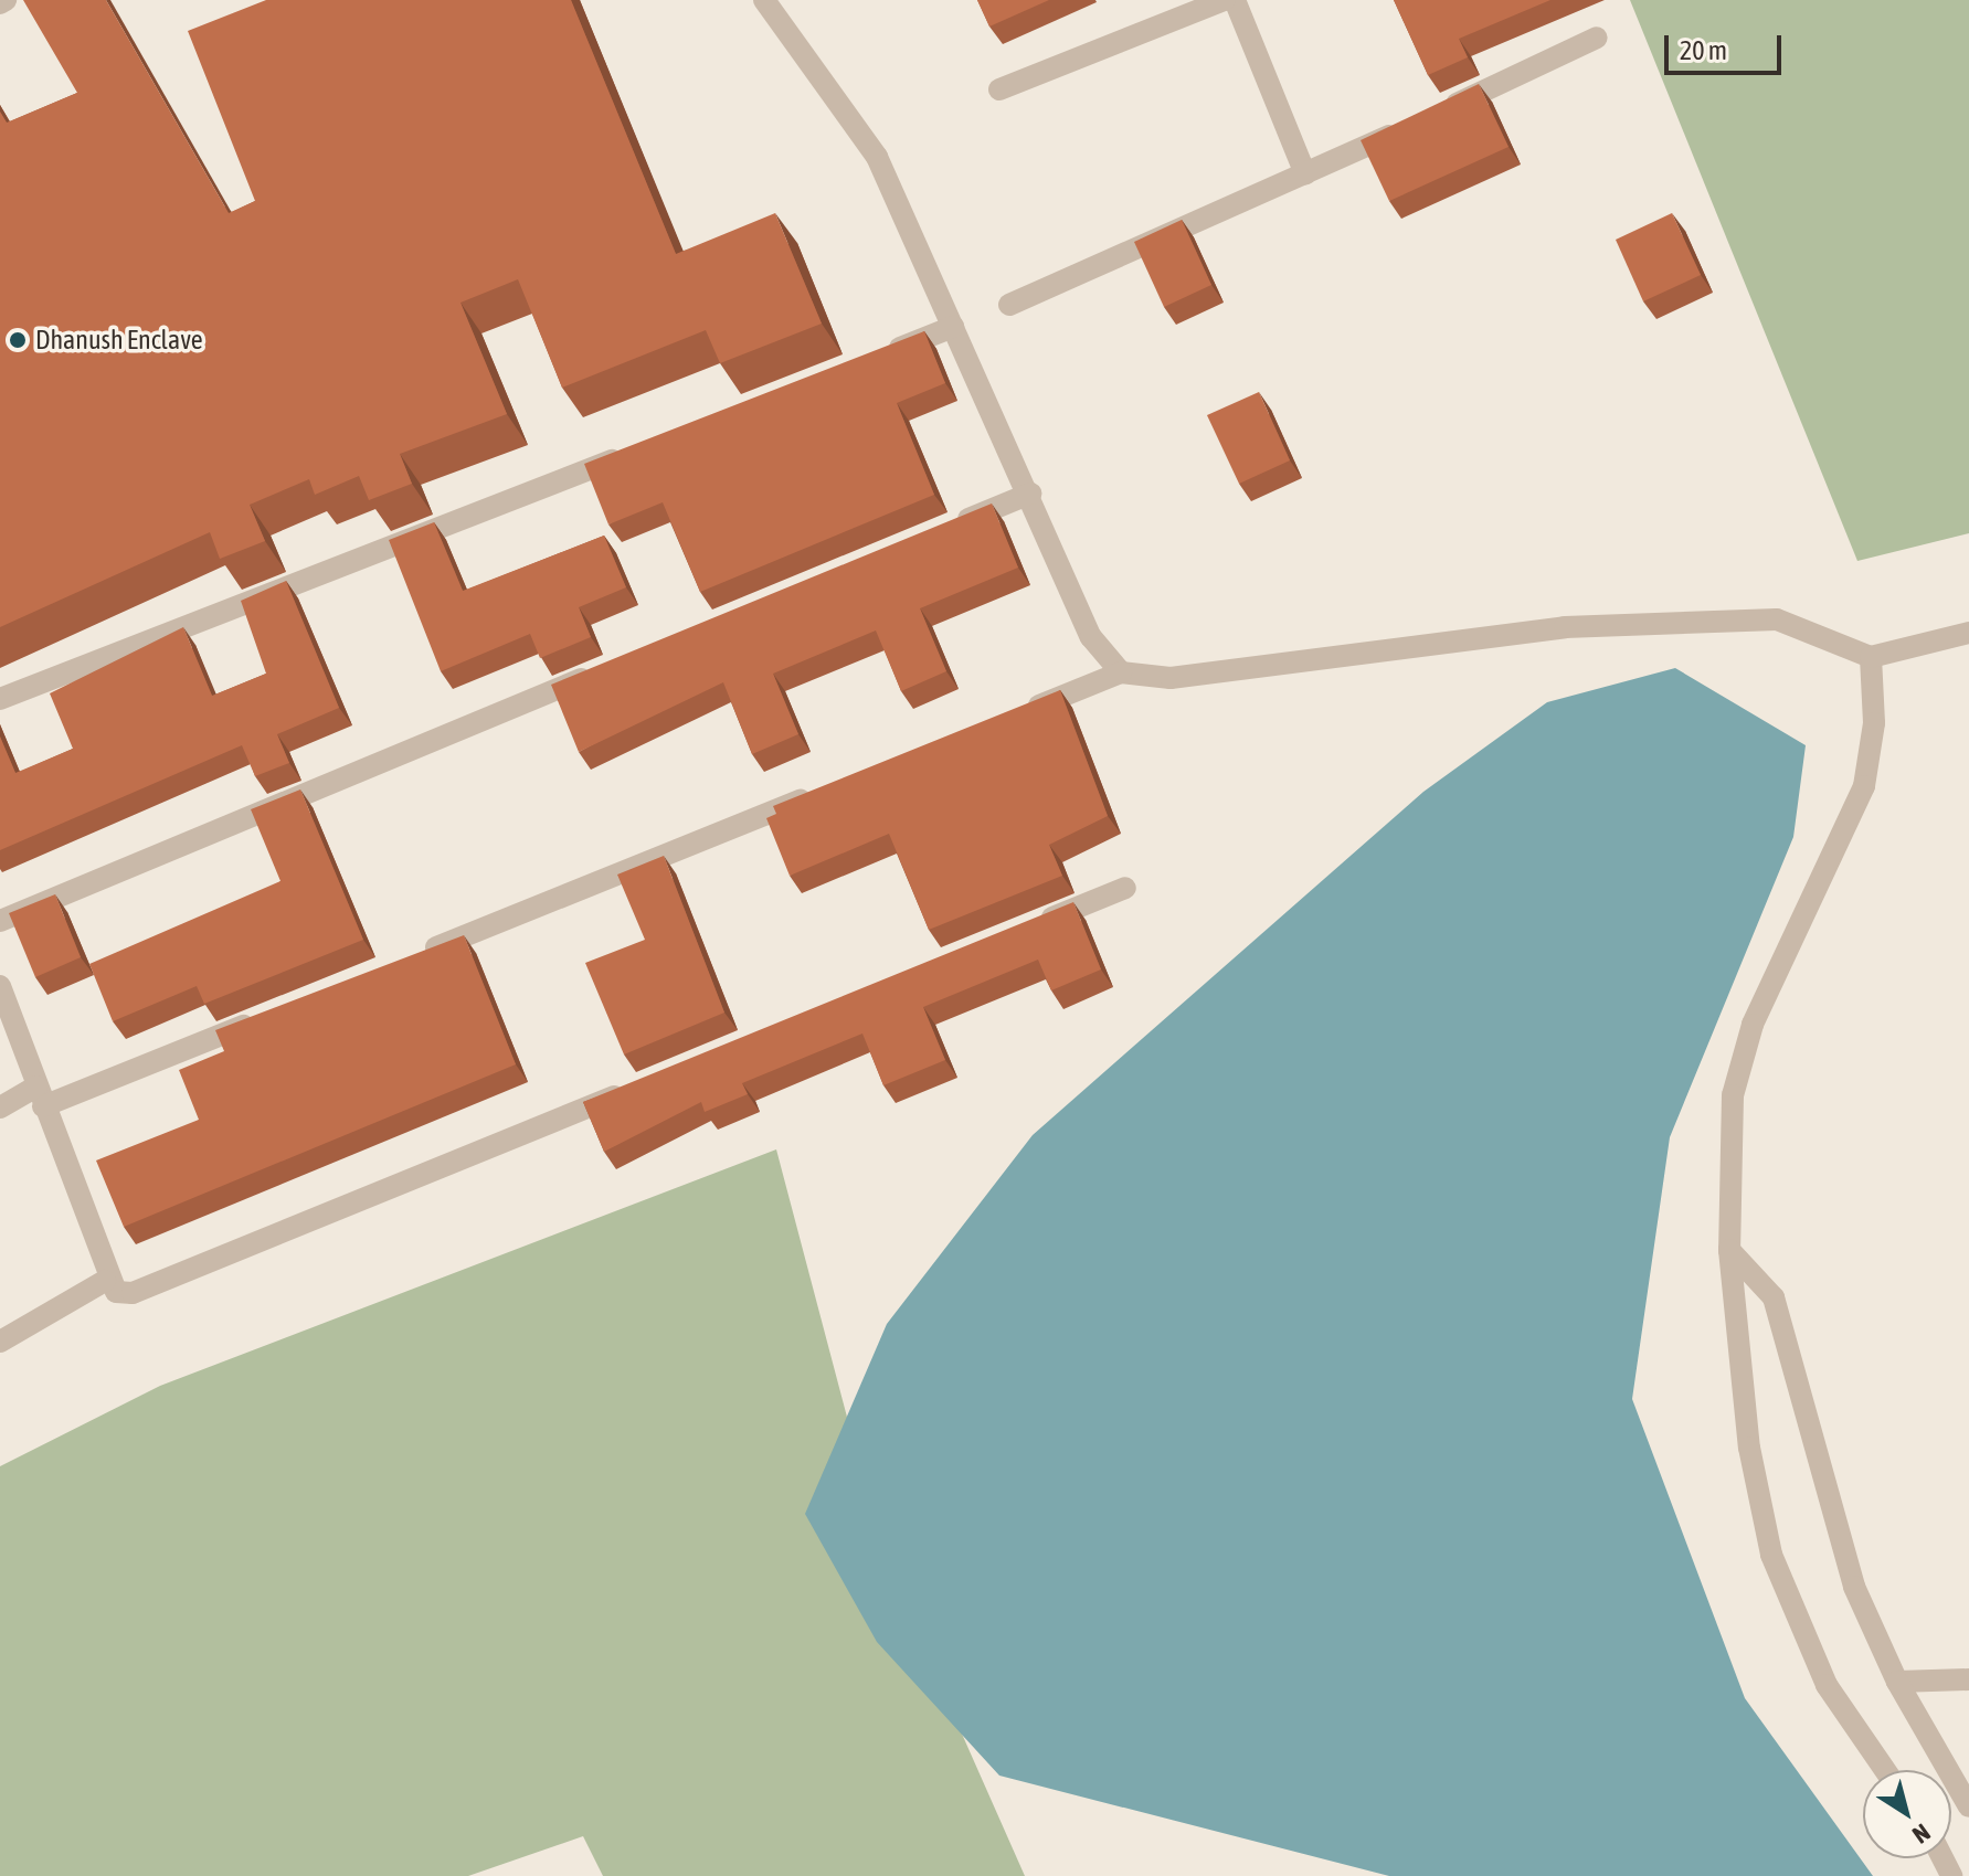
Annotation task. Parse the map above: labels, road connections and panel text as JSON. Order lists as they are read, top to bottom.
{
  "places": ["Dhanush Enclave"],
  "scale_bar": "20 m",
  "north": "bottom right"
}
